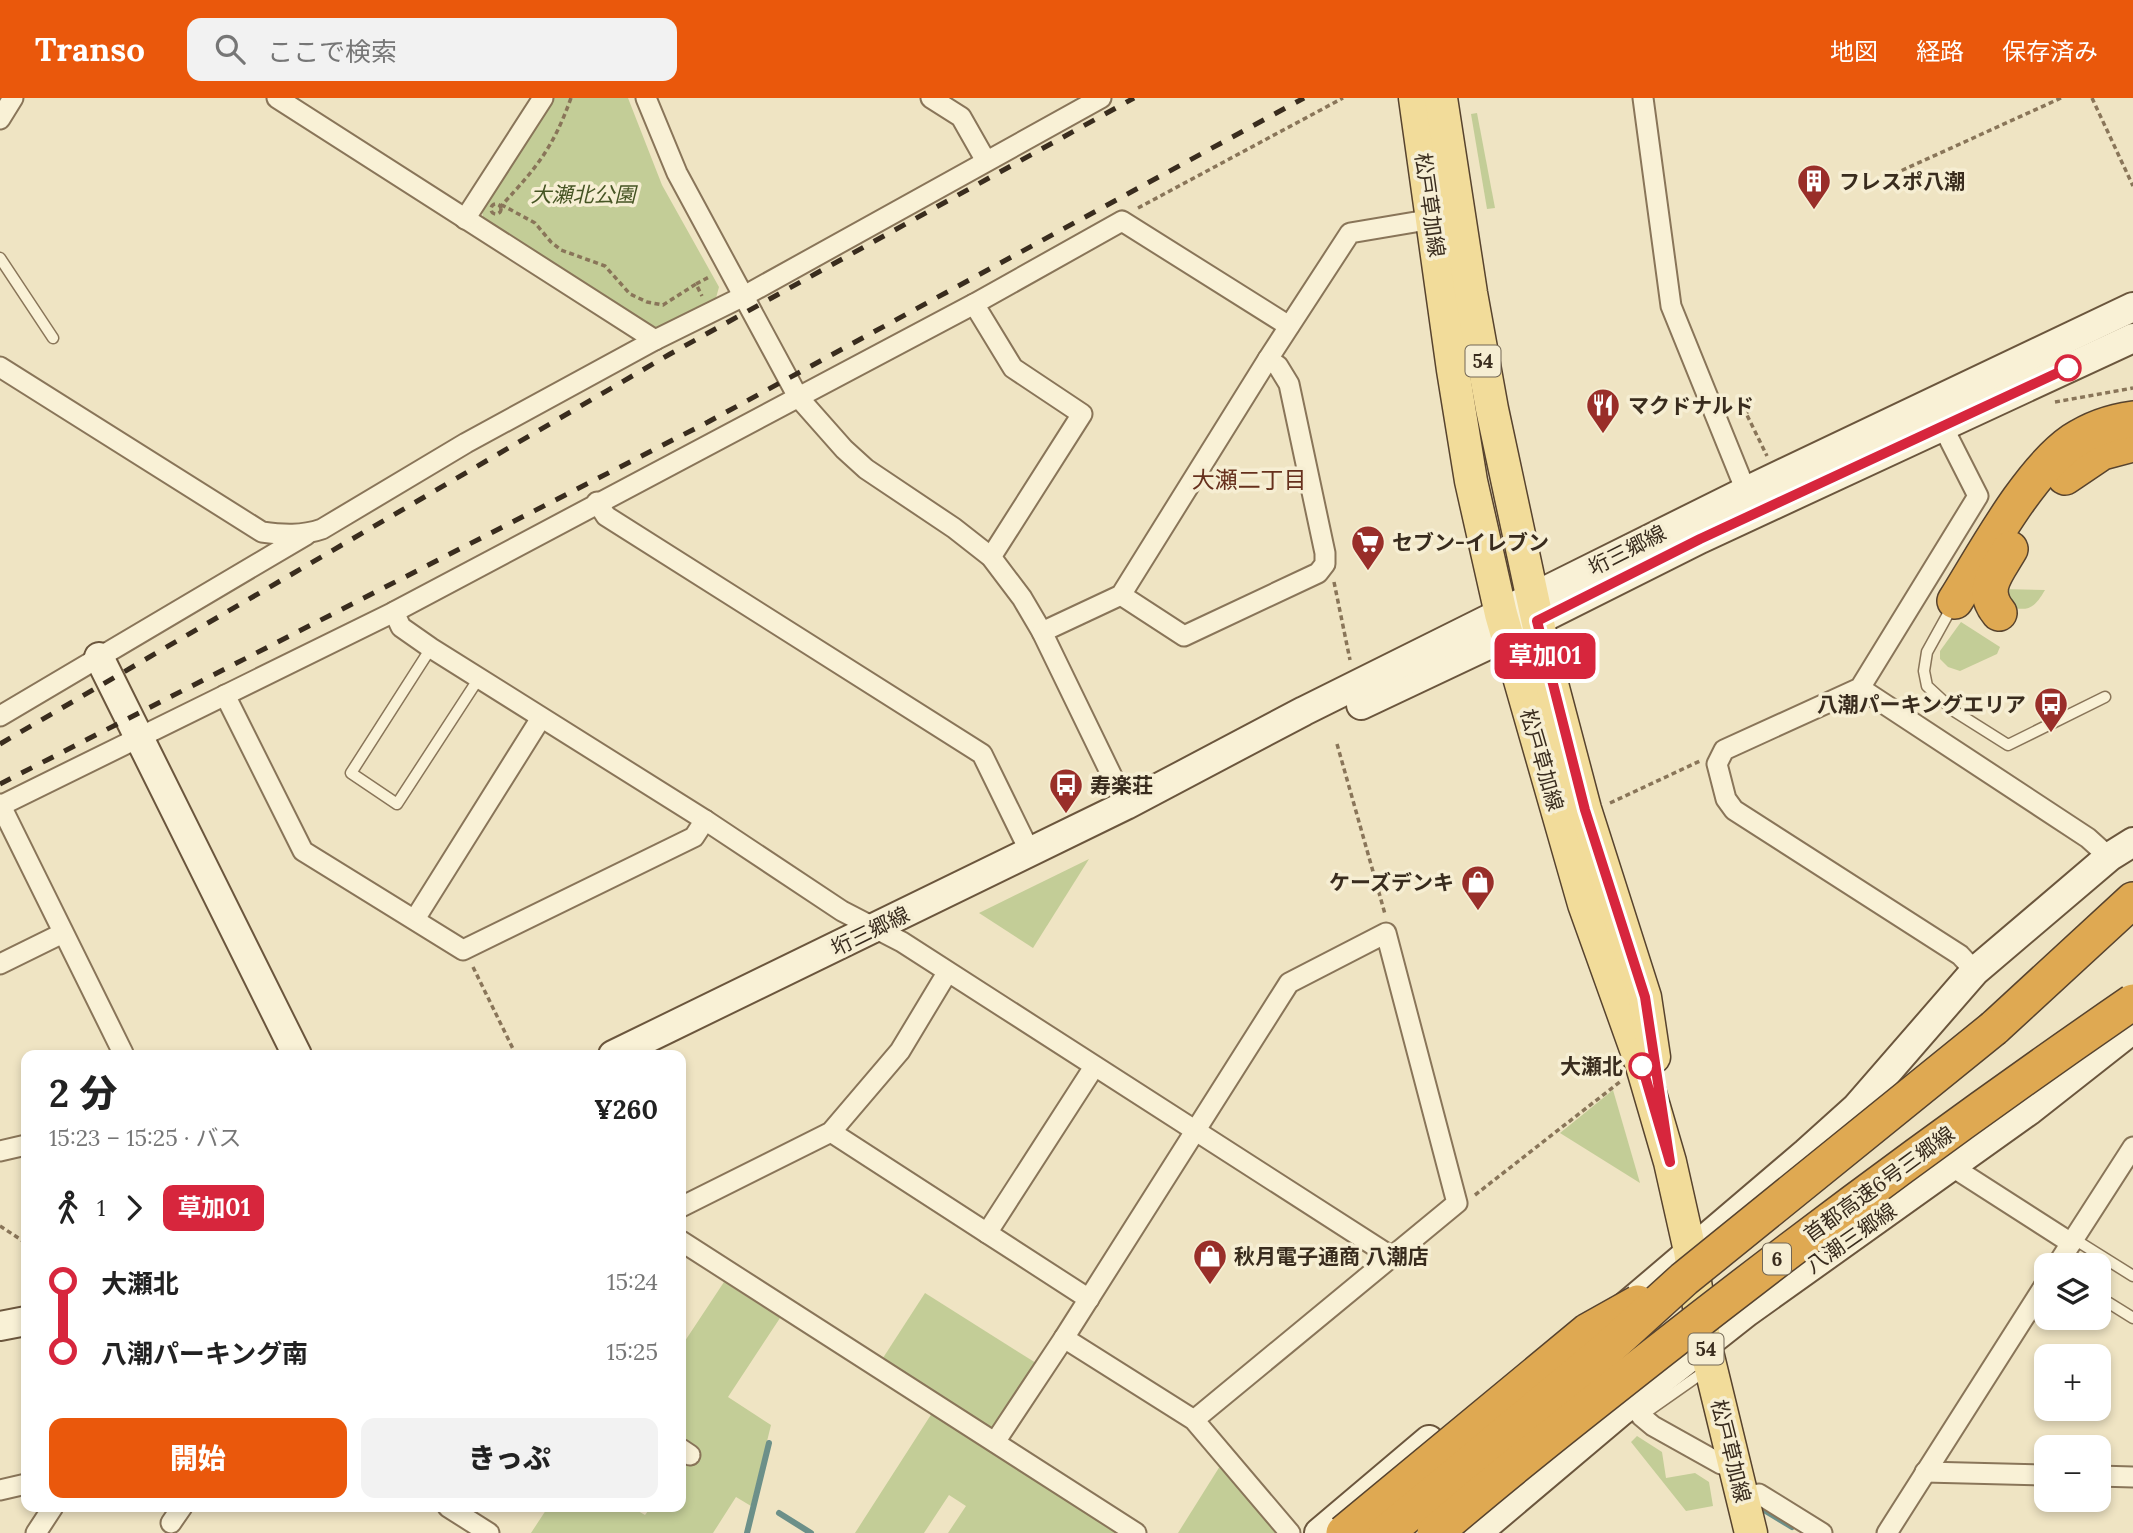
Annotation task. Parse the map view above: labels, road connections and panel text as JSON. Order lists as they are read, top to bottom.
{
  "streets": {
    "highway": ["首都高速6号三郷線", "6"],
    "main road": ["松戸草加線", "54"],
    "street": ["垳三郷線", "八潮三郷線"]
  },
  "crossings": [
    ["松戸草加線", "垳三郷線"],
    ["松戸草加線", "首都高速6号三郷線"],
    ["松戸草加線", "八潮三郷線"]
  ],
  "districts": ["大瀬二丁目"],
  "parks": ["大瀬北公園"],
  "places": {
    "building": ["フレスポ八潮"],
    "restaurant": ["マクドナルド"],
    "supermarket": ["セブン-イレブン"],
    "bus stop": ["八潮パーキングエリア", "寿楽荘"],
    "shop": ["ケーズデンキ", "秋月電子通商 八潮店"],
    "other": ["大瀬北"]
  },
  "lines": ["bus line 草加01"],
  "page": {
    "header": "Transo",
    "search": "ここで検索",
    "nav": ["地図", "経路", "保存済み"],
    "on_map": "草加01",
    "heading": ["2 分", "15:23 – 15:25 · バス", "¥260"],
    "legs": ["1", "草加01"],
    "list": [
      {
        "name": "大瀬北",
        "value": "15:24"
      },
      {
        "name": "八潮パーキング南",
        "value": "15:25"
      }
    ],
    "map_buttons": ["+", "−"],
    "buttons": ["開始", "きっぷ"]
  }
}
